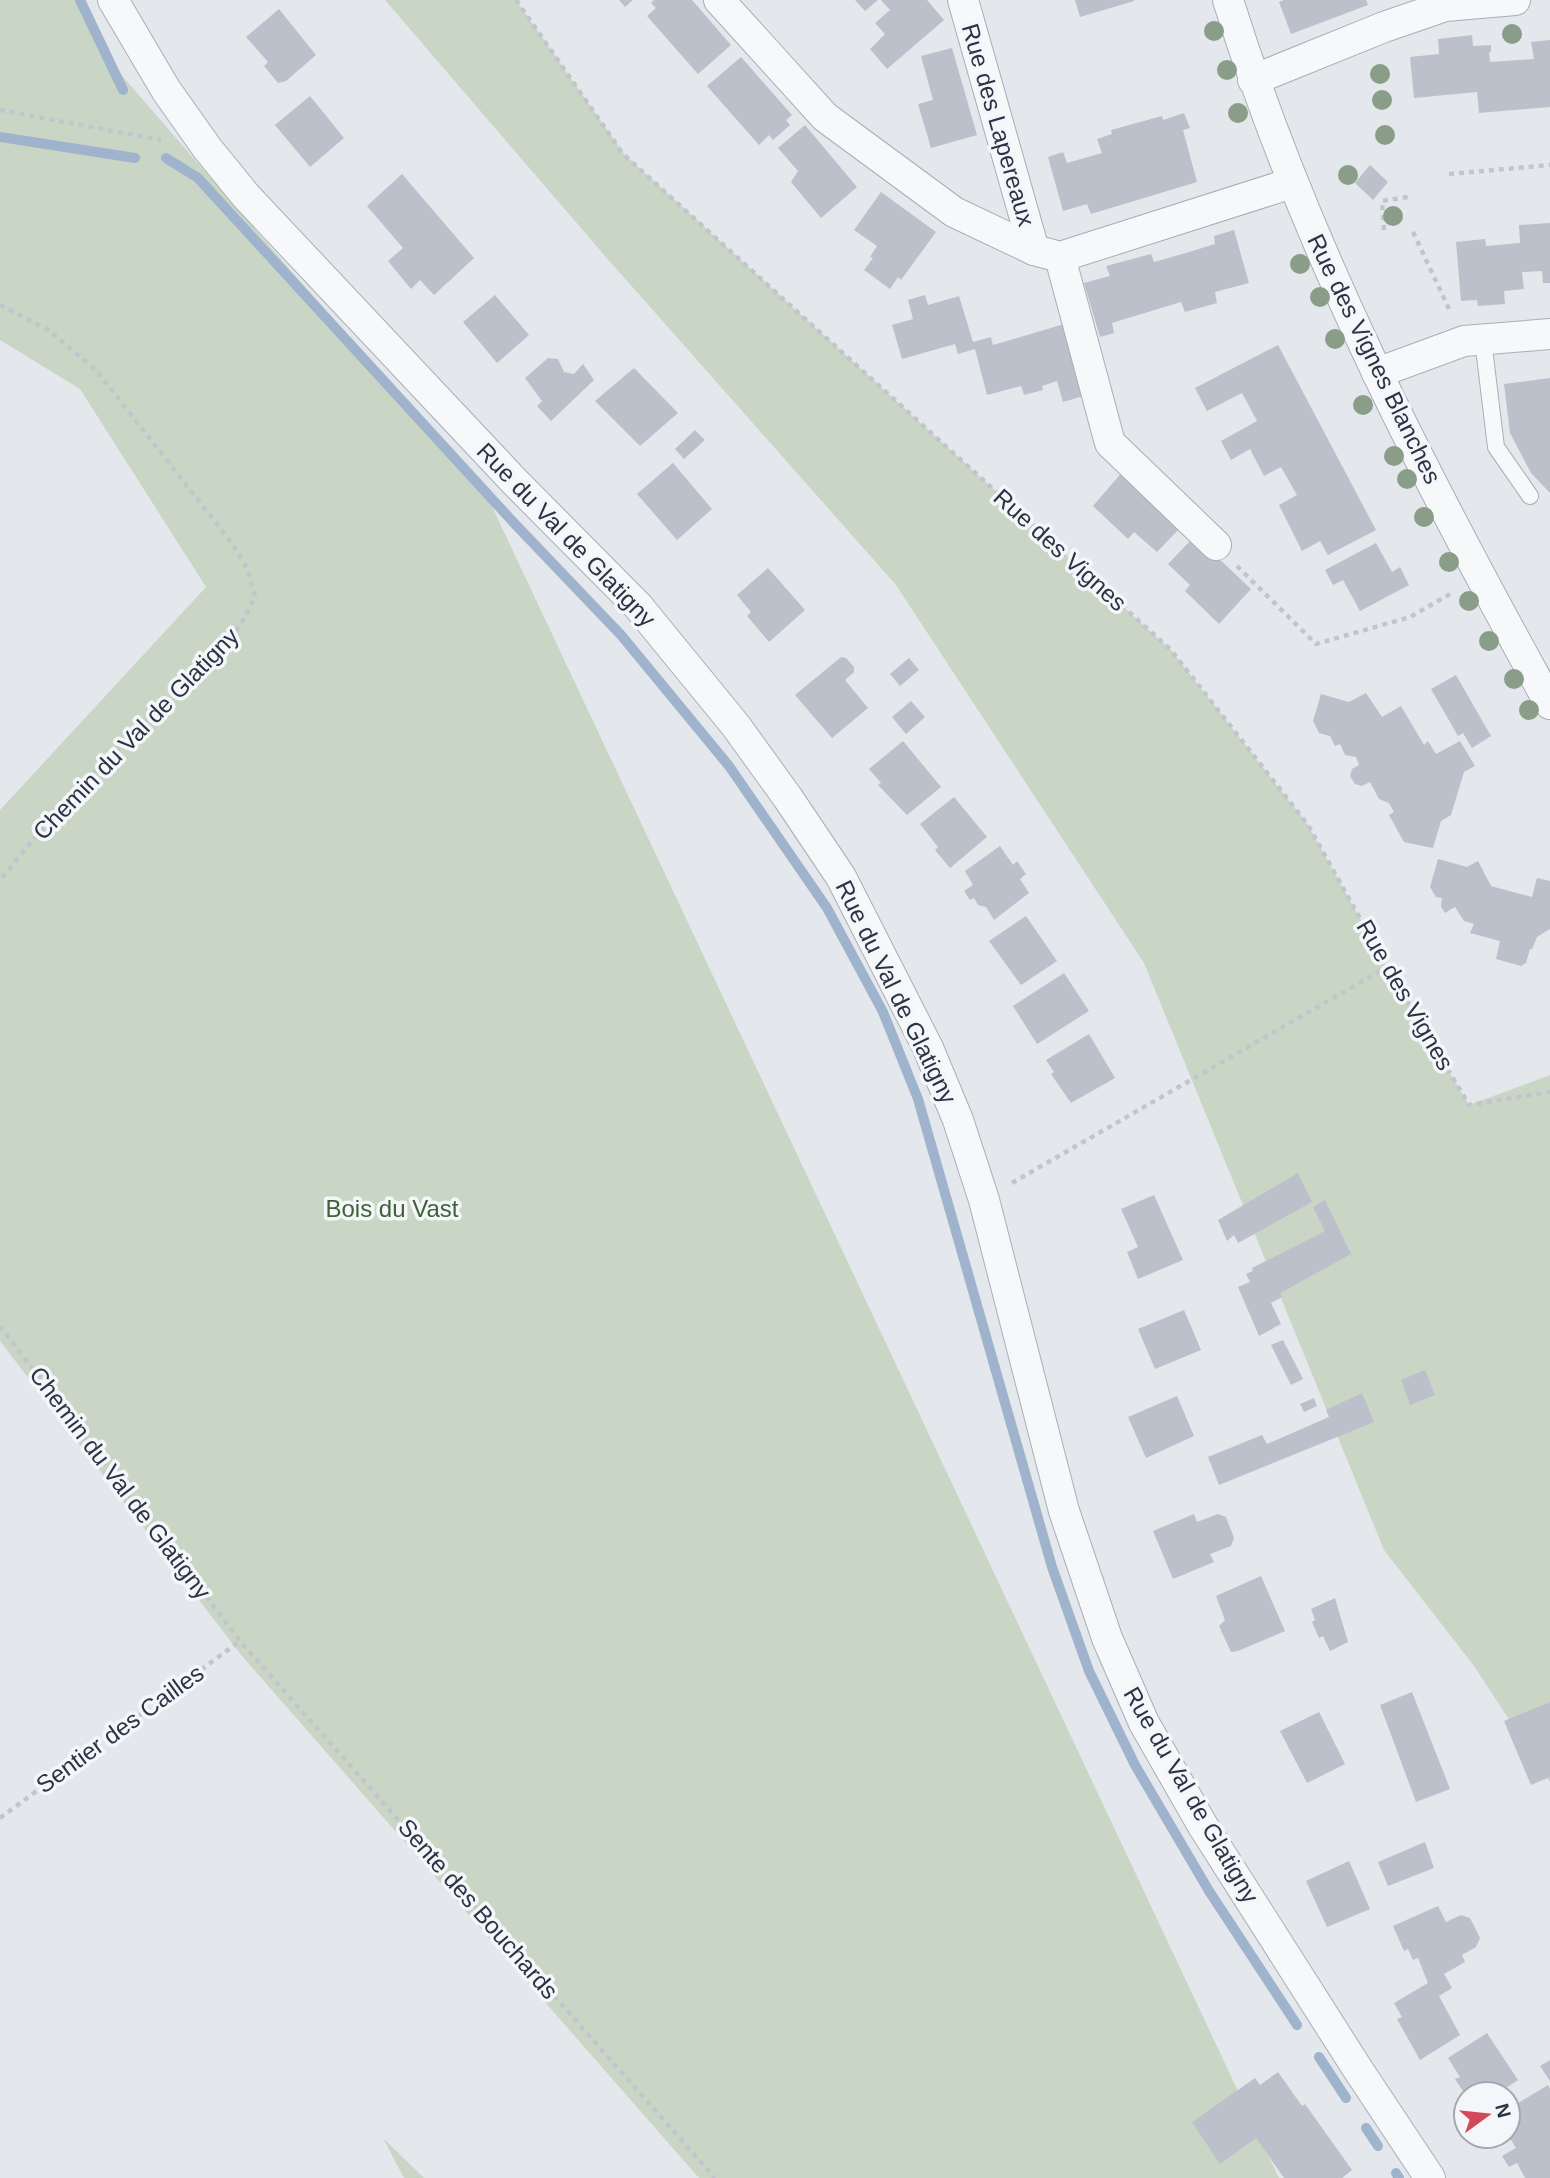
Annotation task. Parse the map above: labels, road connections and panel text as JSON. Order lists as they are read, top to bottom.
{
  "streets": {
    "street": ["Rue des Lapereaux", "Rue des Vignes Blanches", "Rue du Val de Glatigny"],
    "path": [
      "Rue des Vignes",
      "Chemin du Val de Glatigny",
      "Sentier des Cailles",
      "Sente des Bouchards"
    ]
  },
  "crossings": [
    ["Chemin du Val de Glatigny", "Sentier des Cailles"],
    ["Chemin du Val de Glatigny", "Sente des Bouchards"],
    ["Sentier des Cailles", "Sente des Bouchards"]
  ],
  "parks": ["Bois du Vast"],
  "north": "right"
}
